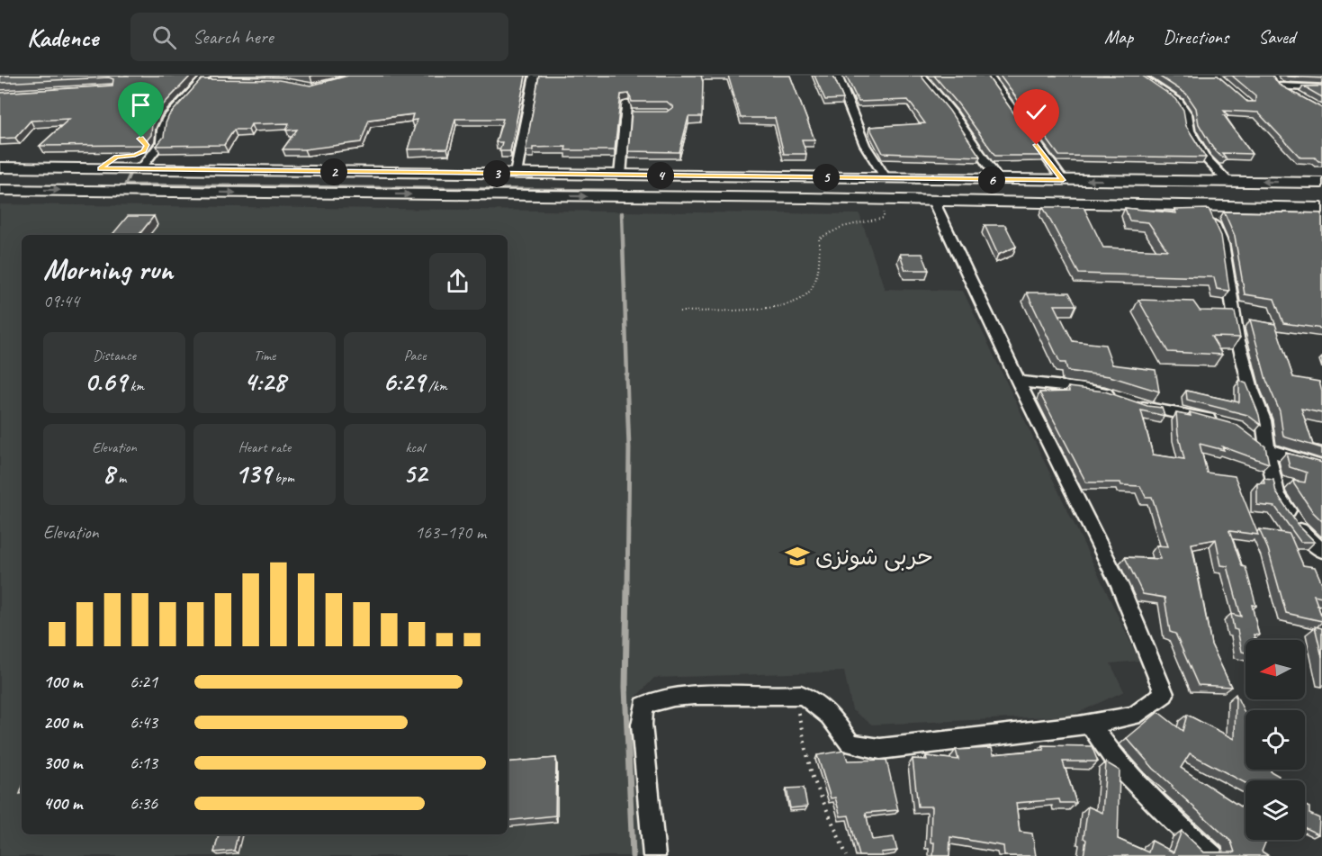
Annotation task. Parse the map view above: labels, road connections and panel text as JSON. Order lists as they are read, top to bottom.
{
  "places": {
    "school or university": ["حربی شونزی"]
  },
  "north": "left",
  "page": {
    "header": "Kadence",
    "search": "Search here",
    "nav": ["Map", "Directions", "Saved"],
    "pins": [
      "2",
      "3",
      "4",
      "5",
      "6"
    ],
    "heading": ["Morning run", "09:44"],
    "stats": [
      ["Distance", "0.69 km"],
      ["Time", "4:28"],
      ["Pace", "6:29 /km"],
      ["Elevation", "8 m"],
      ["Heart rate", "139 bpm"],
      ["kcal", "52"]
    ],
    "chart": ["Elevation", "163–170 m"],
    "list": [
      {
        "name": "100 m",
        "note": "6:21"
      },
      {
        "name": "200 m",
        "note": "6:43"
      },
      {
        "name": "300 m",
        "note": "6:13"
      },
      {
        "name": "400 m",
        "note": "6:36"
      }
    ]
  }
}
